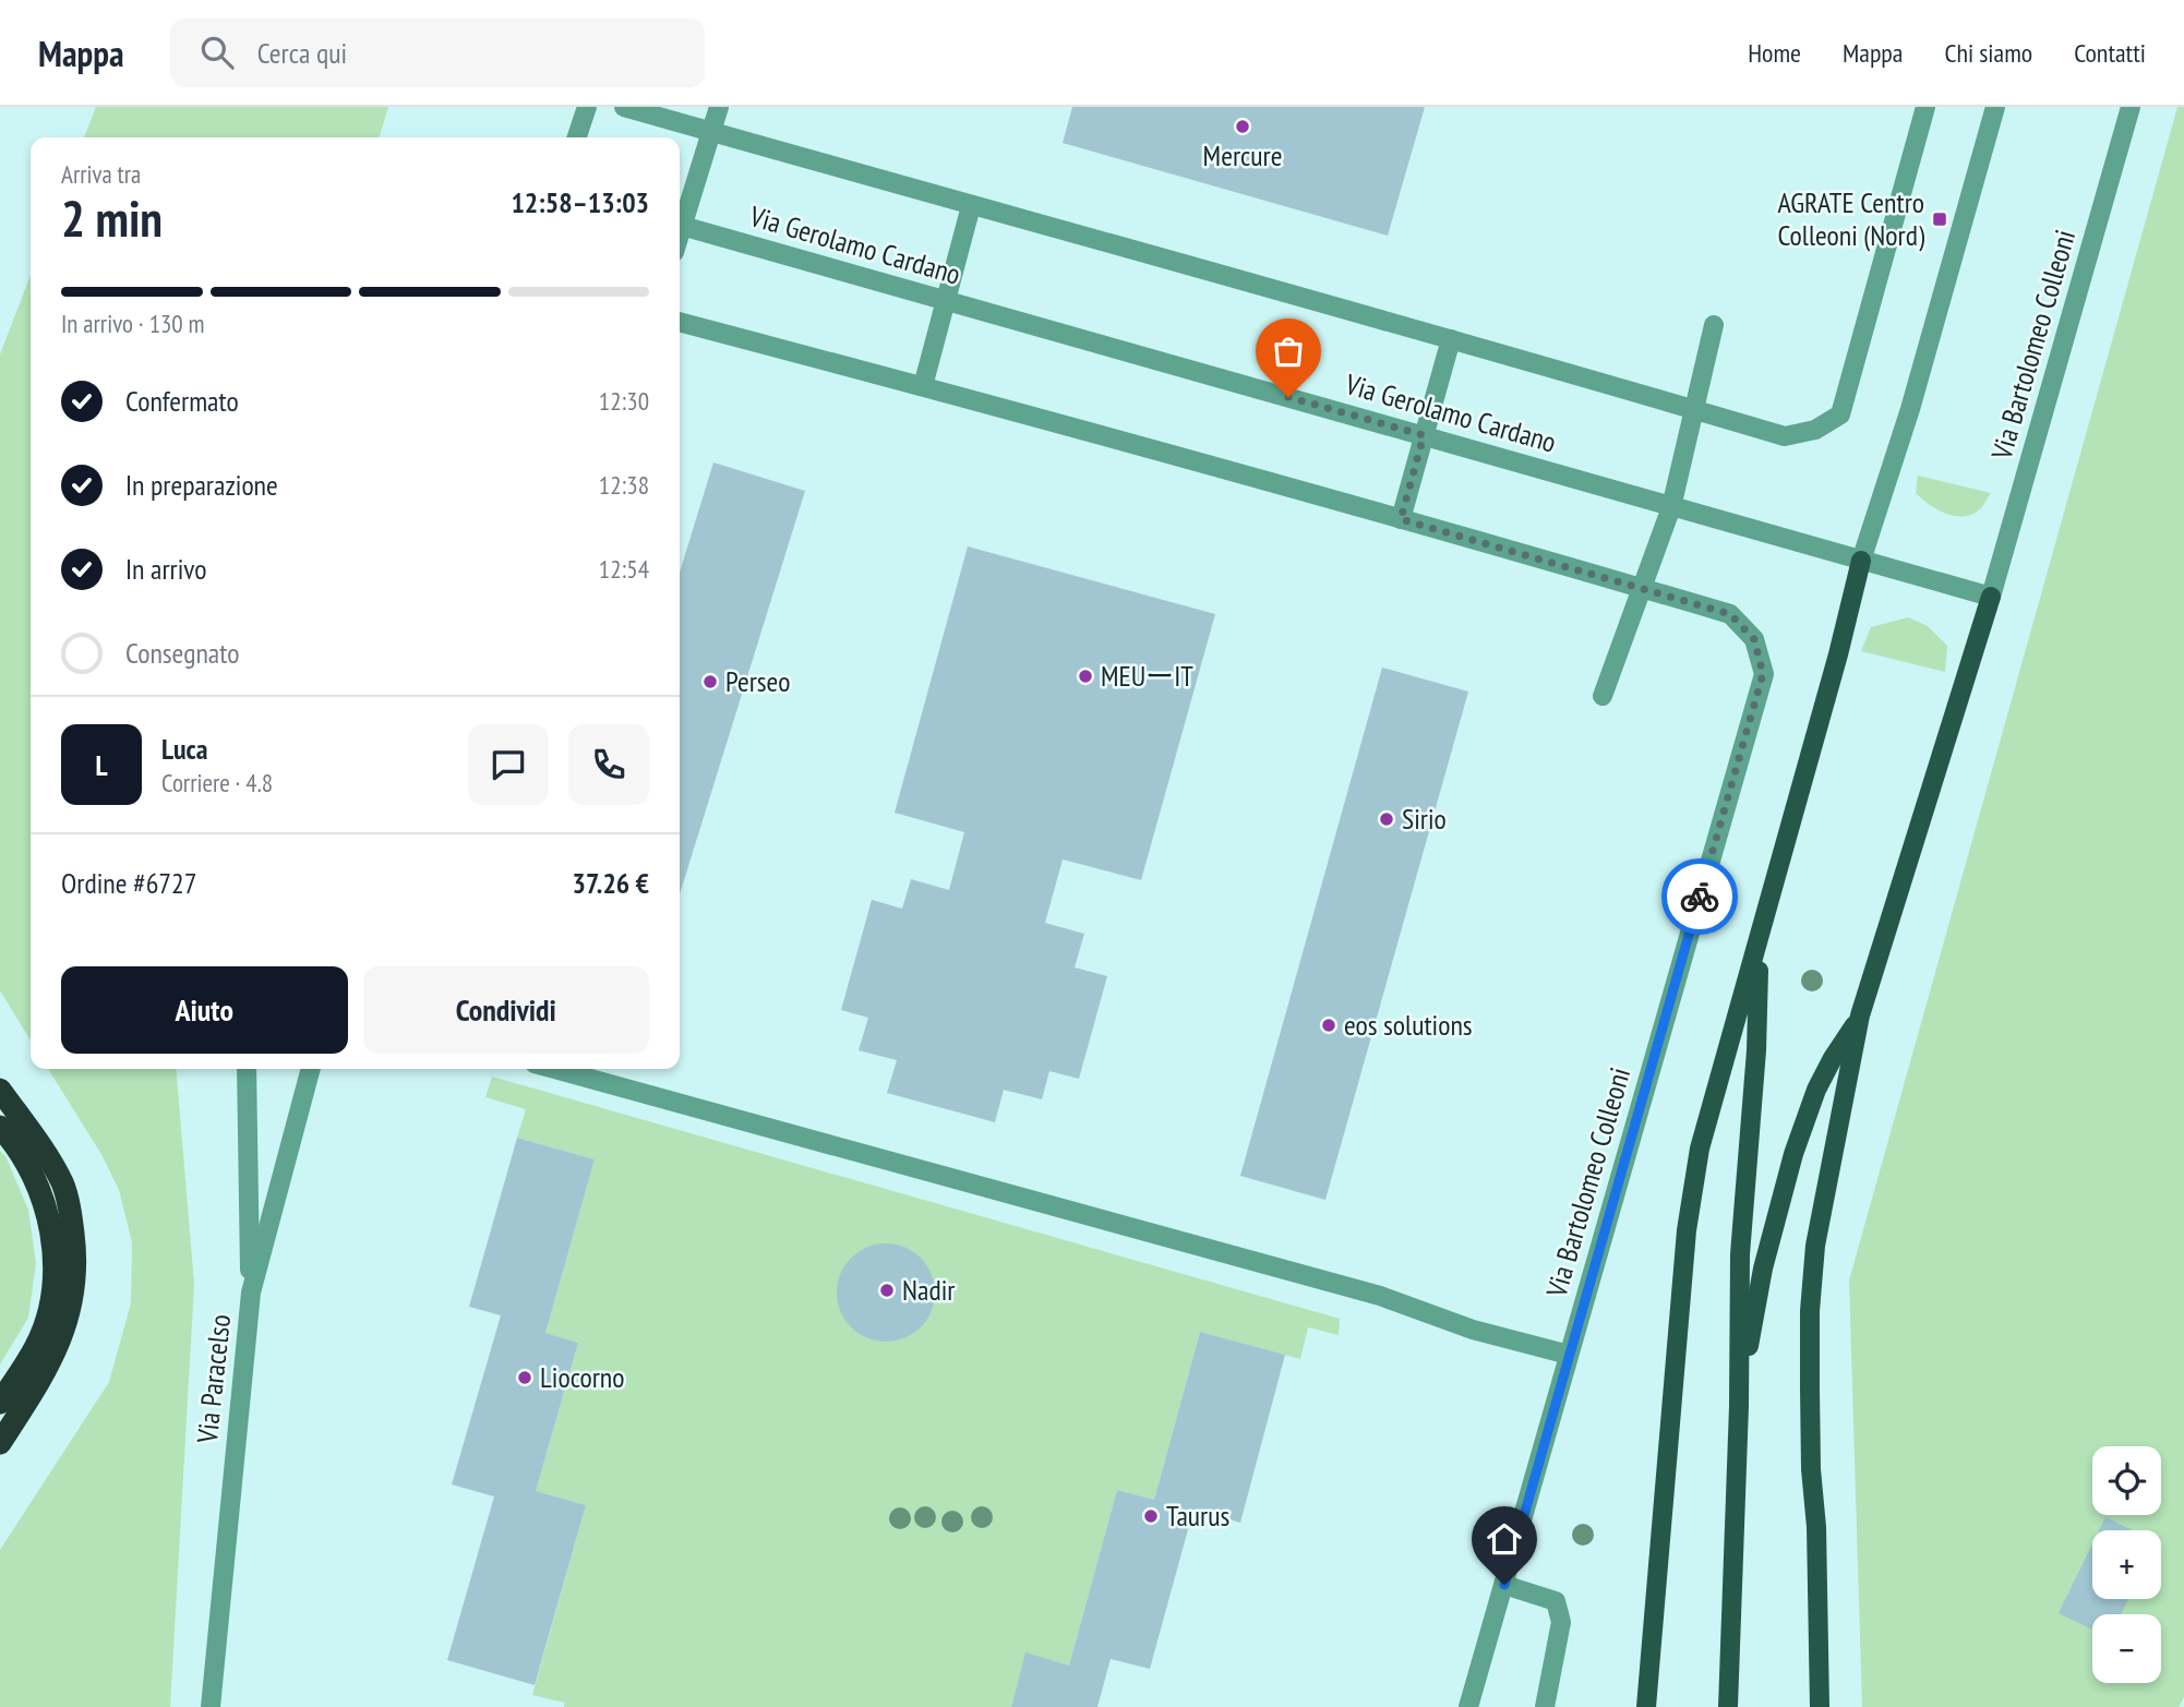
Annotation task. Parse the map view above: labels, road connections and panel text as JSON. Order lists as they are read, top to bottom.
{
  "streets": {
    "street": ["Via Gerolamo Cardano", "Via Bartolomeo Colleoni", "Via Paracelso"]
  },
  "crossings": [
    ["Via Gerolamo Cardano", "Via Bartolomeo Colleoni"]
  ],
  "places": {
    "other": [
      "Mercure",
      "MEUーIT",
      "Perseo",
      "Sirio",
      "eos solutions",
      "Nadir",
      "Liocorno",
      "Taurus"
    ],
    "transit": ["AGRATE Centro Colleoni (Nord)"]
  },
  "page": {
    "header": "Mappa",
    "search": "Cerca qui",
    "nav": [
      "Home",
      "Mappa",
      "Chi siamo",
      "Contatti"
    ],
    "heading": ["2 min", "Arriva tra", "12:58–13:03"],
    "panel": [
      "Luca",
      "Corriere · 4.8",
      "Ordine #6727",
      "37.26 €"
    ],
    "bar": "In arrivo · 130 m",
    "list": [
      ["Confermato", "12:30"],
      ["In preparazione", "12:38"],
      ["In arrivo", "12:54"],
      "Consegnato"
    ],
    "round": "L",
    "buttons": ["Aiuto", "Condividi"],
    "map_buttons": ["+", "−"]
  }
}
